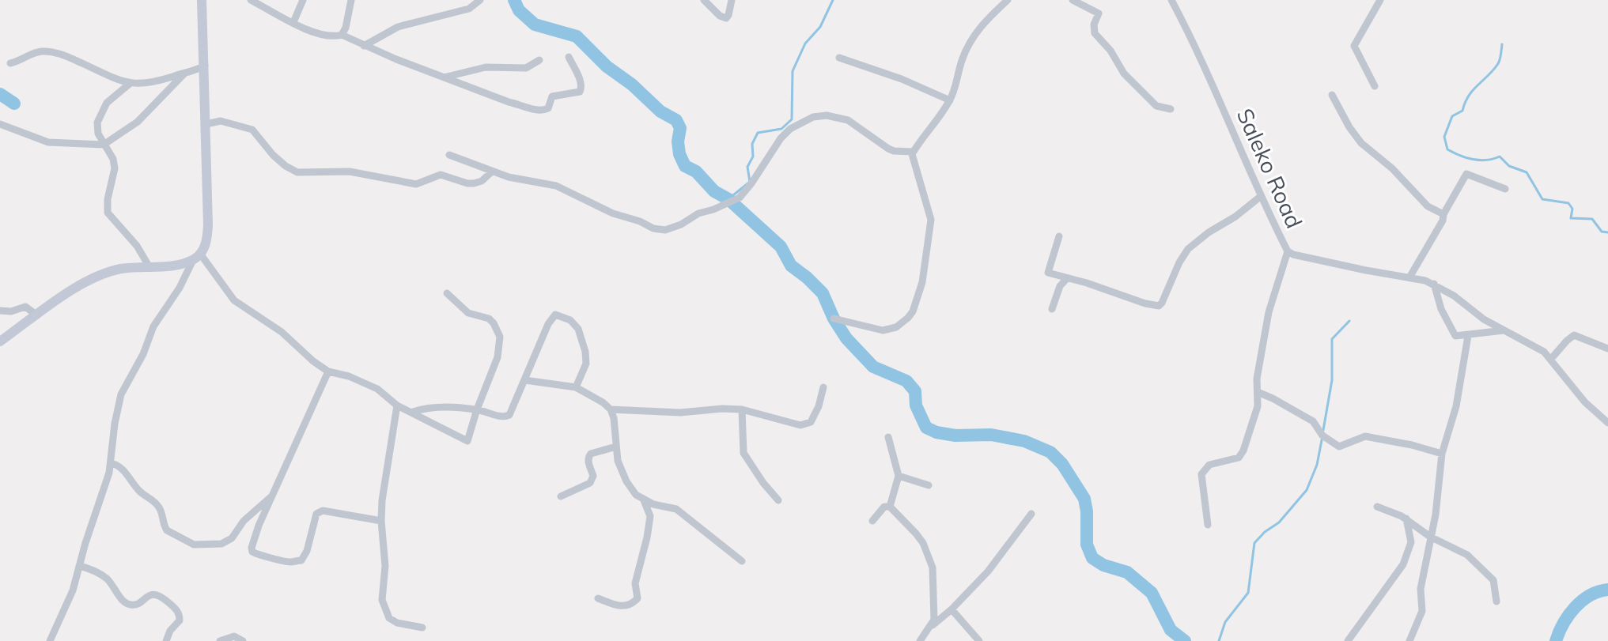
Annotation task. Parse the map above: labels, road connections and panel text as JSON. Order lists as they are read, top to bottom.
{
  "streets": {
    "street": ["Saleko Road"]
  }
}
